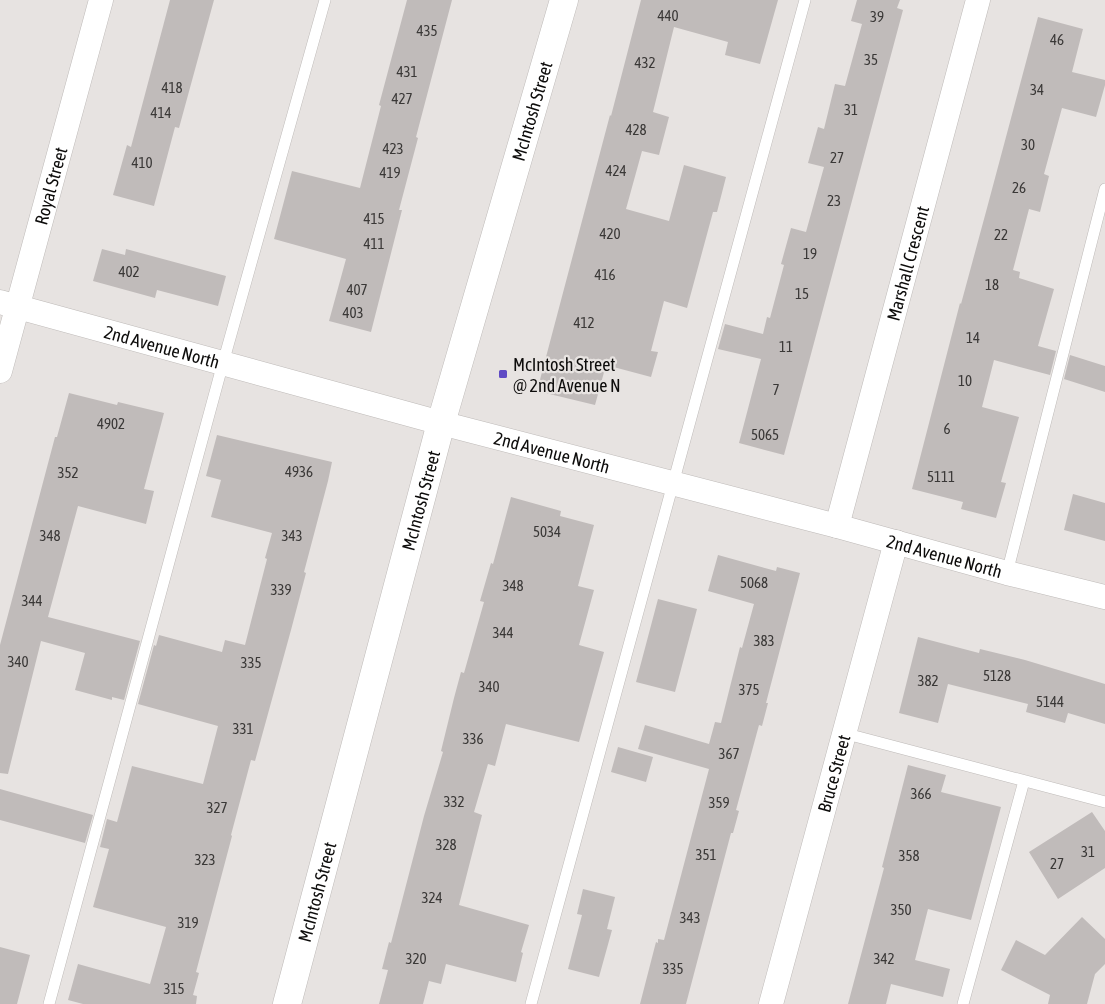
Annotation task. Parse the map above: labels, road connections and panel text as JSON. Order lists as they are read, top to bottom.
{
  "streets": {
    "street": [
      "McIntosh Street",
      "Royal Street",
      "Marshall Crescent",
      "2nd Avenue North",
      "Bruce Street"
    ]
  },
  "crossings": [
    ["McIntosh Street", "2nd Avenue North"],
    ["Royal Street", "2nd Avenue North"],
    ["Marshall Crescent", "2nd Avenue North"],
    ["2nd Avenue North", "Bruce Street"]
  ],
  "places": {
    "transit": ["McIntosh Street @ 2nd Avenue N"]
  },
  "house_numbers": [
    "440",
    "39",
    "435",
    "46",
    "35",
    "432",
    "431",
    "418",
    "34",
    "427",
    "31",
    "414",
    "428",
    "30",
    "423",
    "27",
    "410",
    "424",
    "419",
    "26",
    "23",
    "415",
    "420",
    "22",
    "411",
    "19",
    "402",
    "416",
    "18",
    "407",
    "15",
    "403",
    "412",
    "14",
    "11",
    "10",
    "7",
    "4902",
    "6",
    "5065",
    "4936",
    "352",
    "5111",
    "5034",
    "348",
    "343",
    "5068",
    "348",
    "339",
    "344",
    "344",
    "383",
    "340",
    "335",
    "5128",
    "382",
    "340",
    "375",
    "5144",
    "331",
    "336",
    "367",
    "366",
    "332",
    "359",
    "327",
    "328",
    "31",
    "351",
    "358",
    "323",
    "27",
    "324",
    "350",
    "343",
    "319",
    "320",
    "342",
    "335",
    "315"
  ]
}
